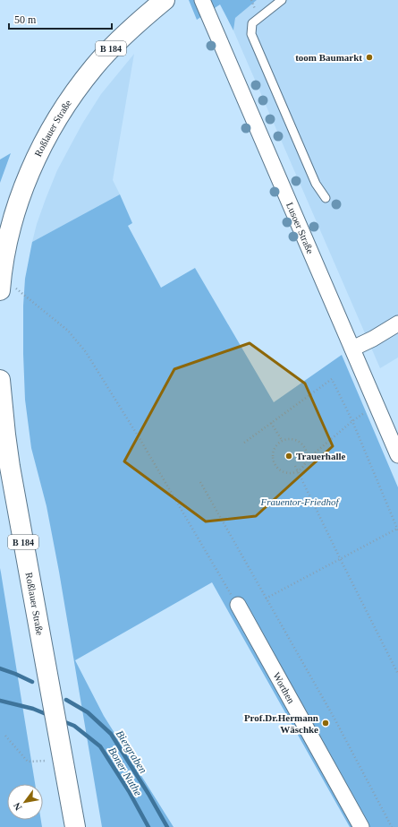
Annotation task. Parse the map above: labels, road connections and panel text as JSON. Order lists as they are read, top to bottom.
{
  "streets": {
    "main road": ["B 184", "Roßlauer Straße"],
    "street": ["Lusoer Straße", "Worthen"]
  },
  "water": ["Biergraben", "Boner Nuthe"],
  "parks": ["Frauentor-Friedhof"],
  "places": ["toom Baumarkt", "Trauerhalle", "Prof.Dr.Hermann Wäschke"],
  "scale_bar": "50 m",
  "north": "bottom left"
}
